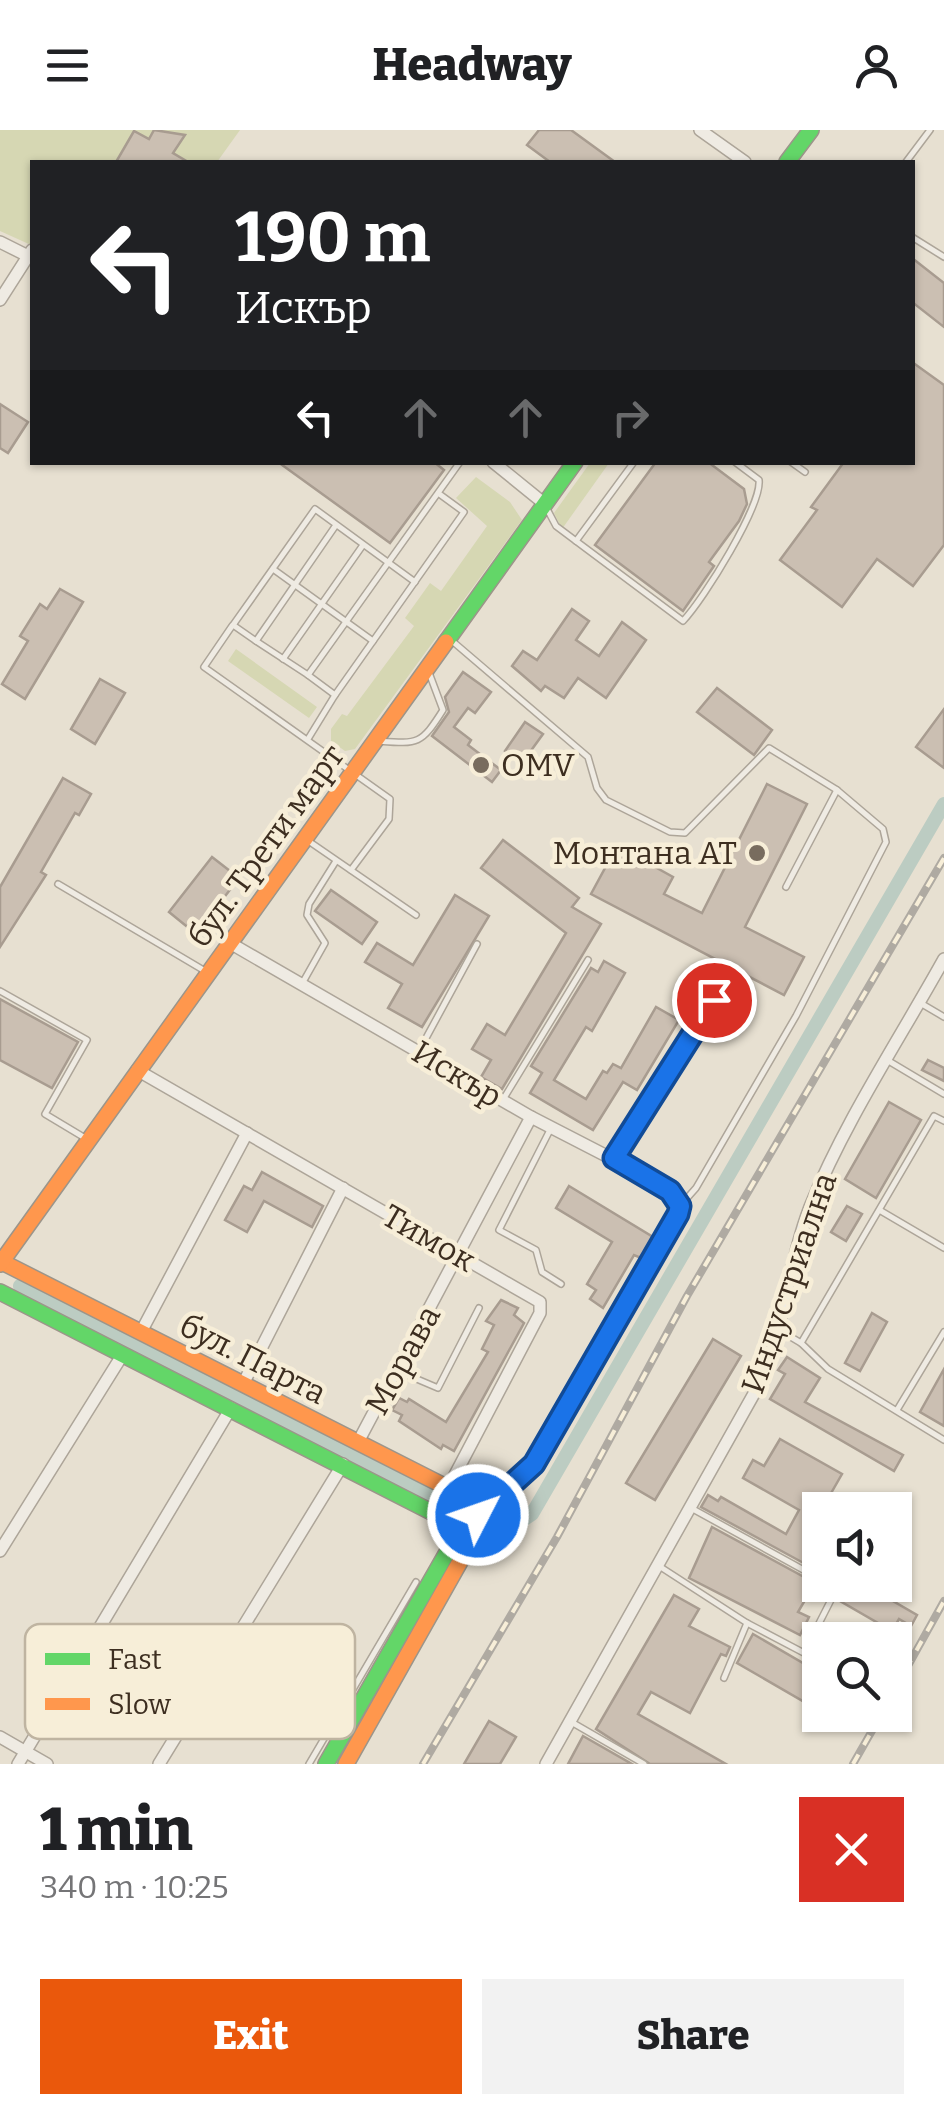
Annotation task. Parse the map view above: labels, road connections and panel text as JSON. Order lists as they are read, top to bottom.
{
  "streets": {
    "main road": ["бул. Трети март", "бул. Парта"],
    "street": [
      "Искър",
      "Тимок",
      "Индустриална",
      "Морава"
    ]
  },
  "crossings": [
    ["бул. Трети март", "Искър"],
    ["бул. Трети март", "Тимок"],
    ["бул. Трети март", "бул. Парта"],
    ["Искър", "Морава"],
    ["Тимок", "бул. Парта"],
    ["Тимок", "Морава"],
    ["бул. Парта", "Морава"]
  ],
  "places": ["OMV", "Монтана АТ"],
  "legend": ["Fast", "Slow"],
  "page": {
    "header": "Headway",
    "turn": ["190 m", "Искър"],
    "heading": ["1 min", "340 m · 10:25"],
    "buttons": ["Exit", "Share"]
  }
}
